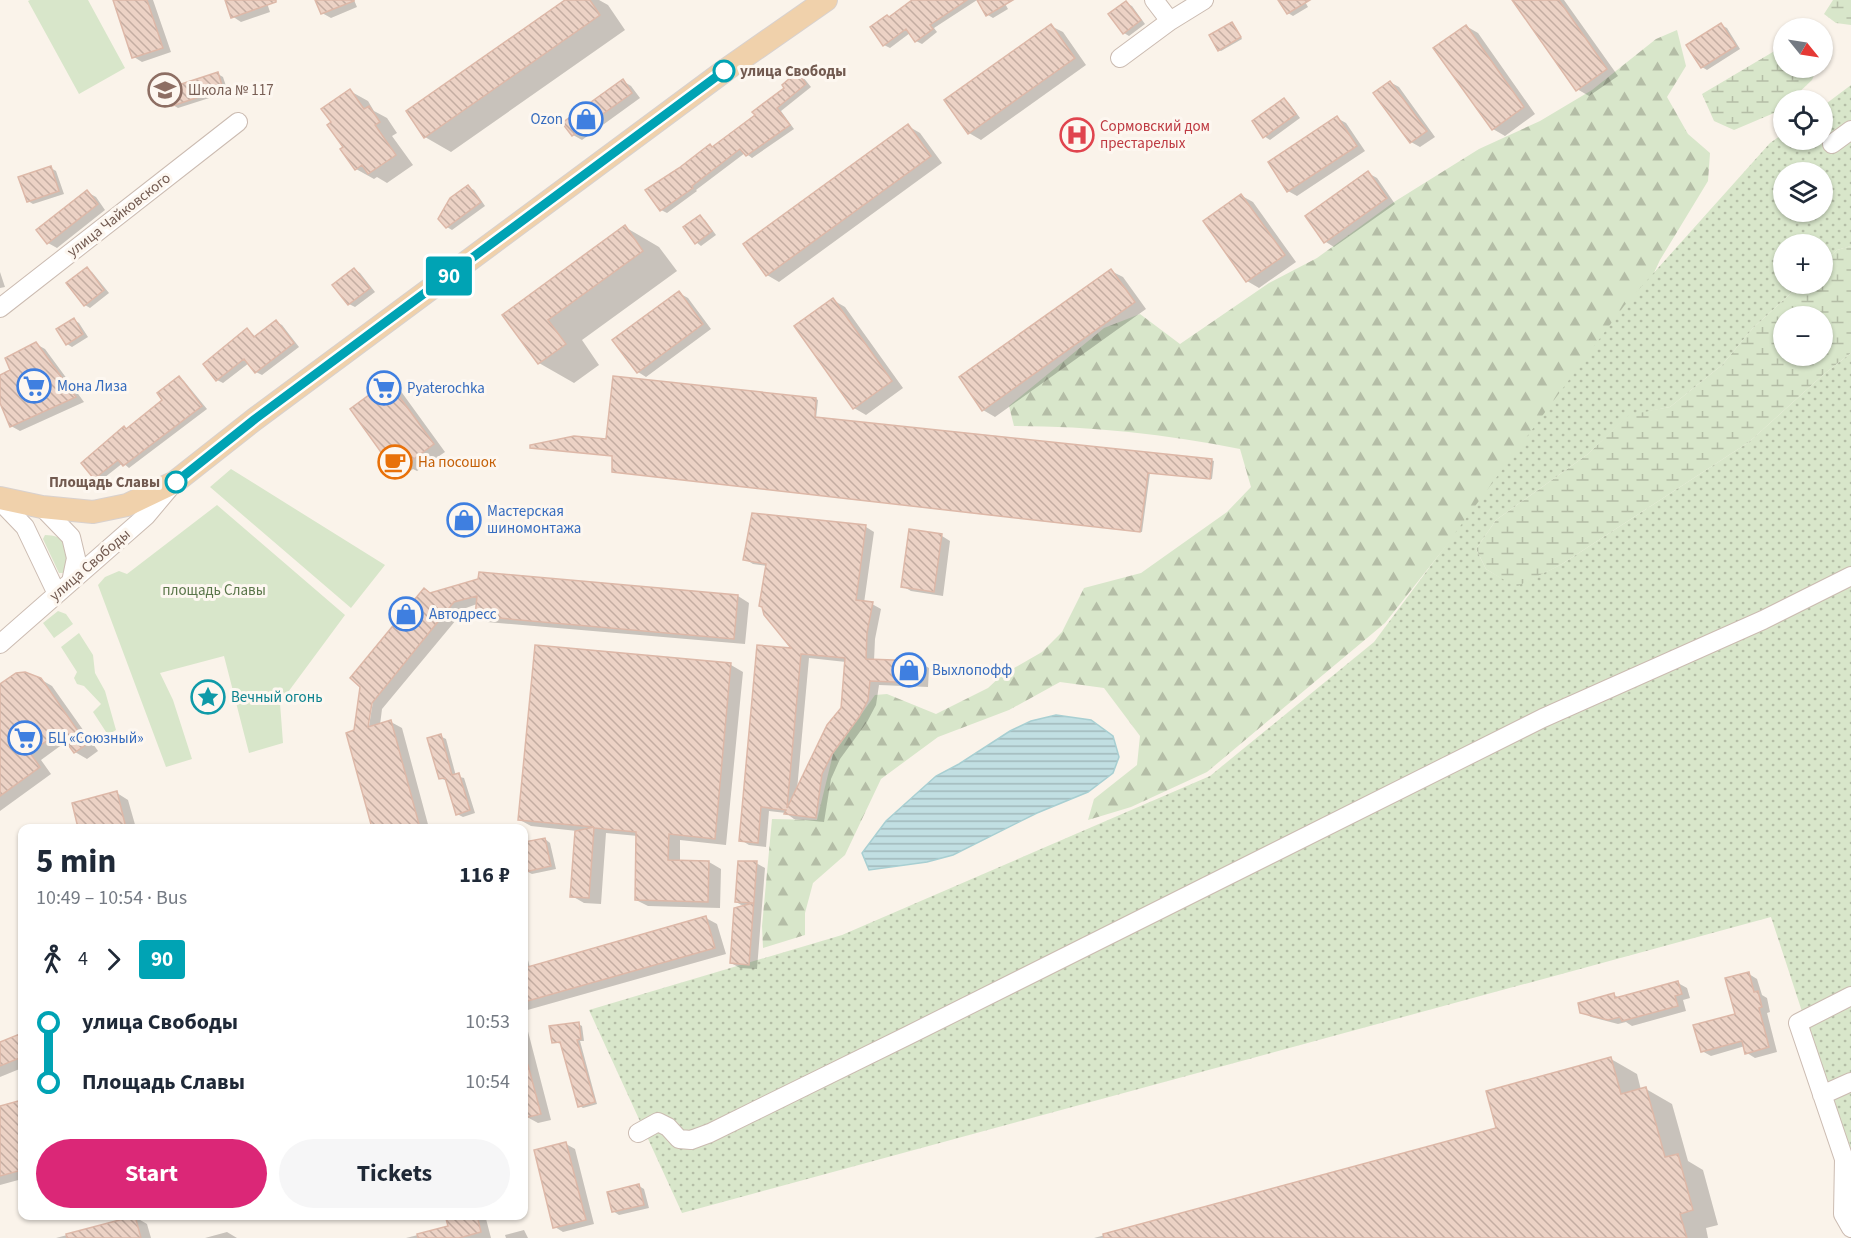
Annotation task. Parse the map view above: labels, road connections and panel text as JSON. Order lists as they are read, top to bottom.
{
  "streets": {
    "main road": ["улица Свободы"],
    "street": ["улица Чайковского"]
  },
  "parks": ["площадь Славы"],
  "places": {
    "other": ["улица Свободы", "Площадь Славы"],
    "school or university": ["Школа № 117"],
    "shop": [
      "Ozon",
      "Мастерская шиномонтажа",
      "Автодресс",
      "Выхлопофф"
    ],
    "hospital": ["Сормовский дом престарелых"],
    "supermarket": ["Мона Лиза", "Pyaterochka", "БЦ «Союзный»"],
    "cafe": ["На посошок"],
    "place": ["Вечный огонь"]
  },
  "lines": ["bus line 90"],
  "north": "bottom right",
  "page": {
    "on_map": "90",
    "map_buttons": ["+", "−"],
    "heading": ["5 min", "10:49 – 10:54 · Bus", "116 ₽"],
    "legs": ["4", "90"],
    "list": [
      {
        "name": "улица Свободы",
        "value": "10:53"
      },
      {
        "name": "Площадь Славы",
        "value": "10:54"
      }
    ],
    "buttons": ["Start", "Tickets"]
  }
}
